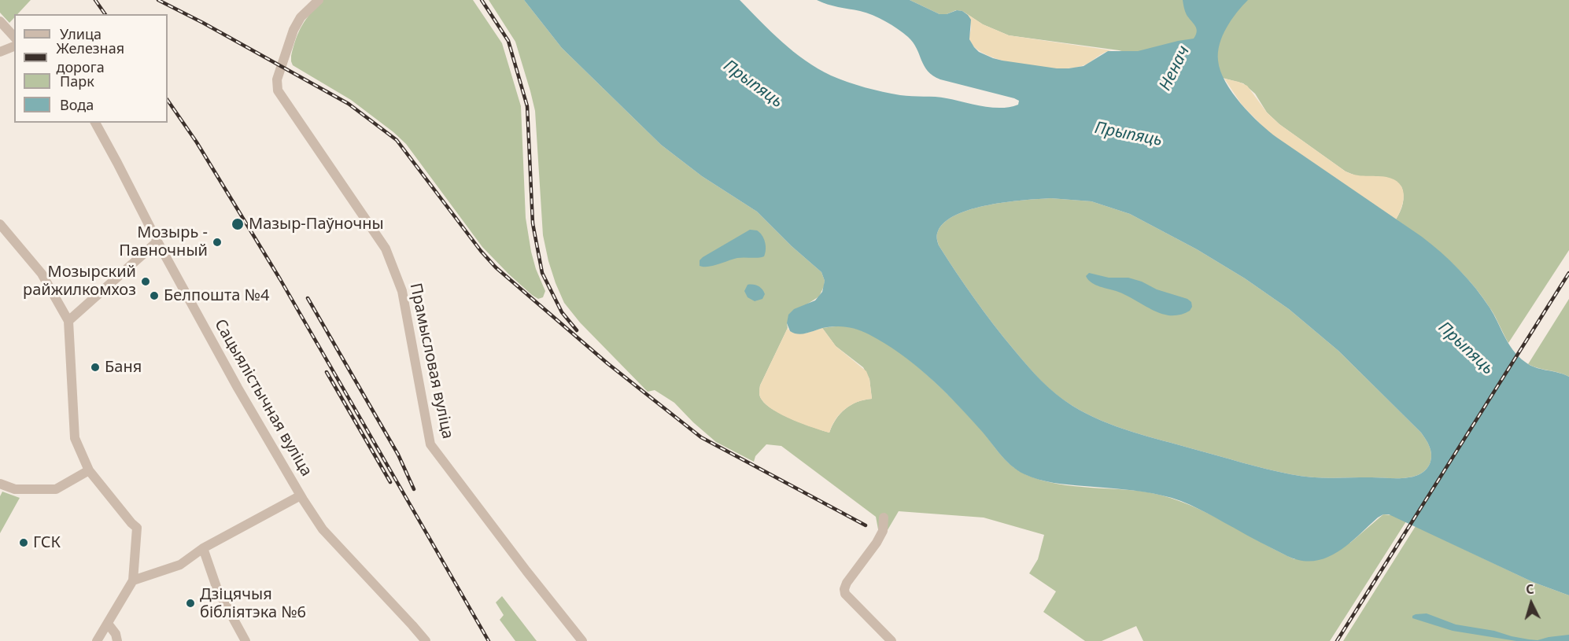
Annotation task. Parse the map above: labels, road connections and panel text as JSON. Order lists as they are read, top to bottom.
{
  "streets": {
    "street": ["Прамысловая вуліца", "Сацыялістычная вуліца"]
  },
  "water": ["Ненач", "Прыпяць"],
  "places": [
    "Мазыр-Паўночны",
    "Мозырь - Павночный",
    "Мозырский райжилкомхоз",
    "Белпошта №4",
    "Баня",
    "ГСК",
    "Дзіцячыя бібліятэка №6"
  ],
  "legend": [
    "Улица",
    "Железная дорога",
    "Парк",
    "Вода"
  ],
  "north": "top"
}
